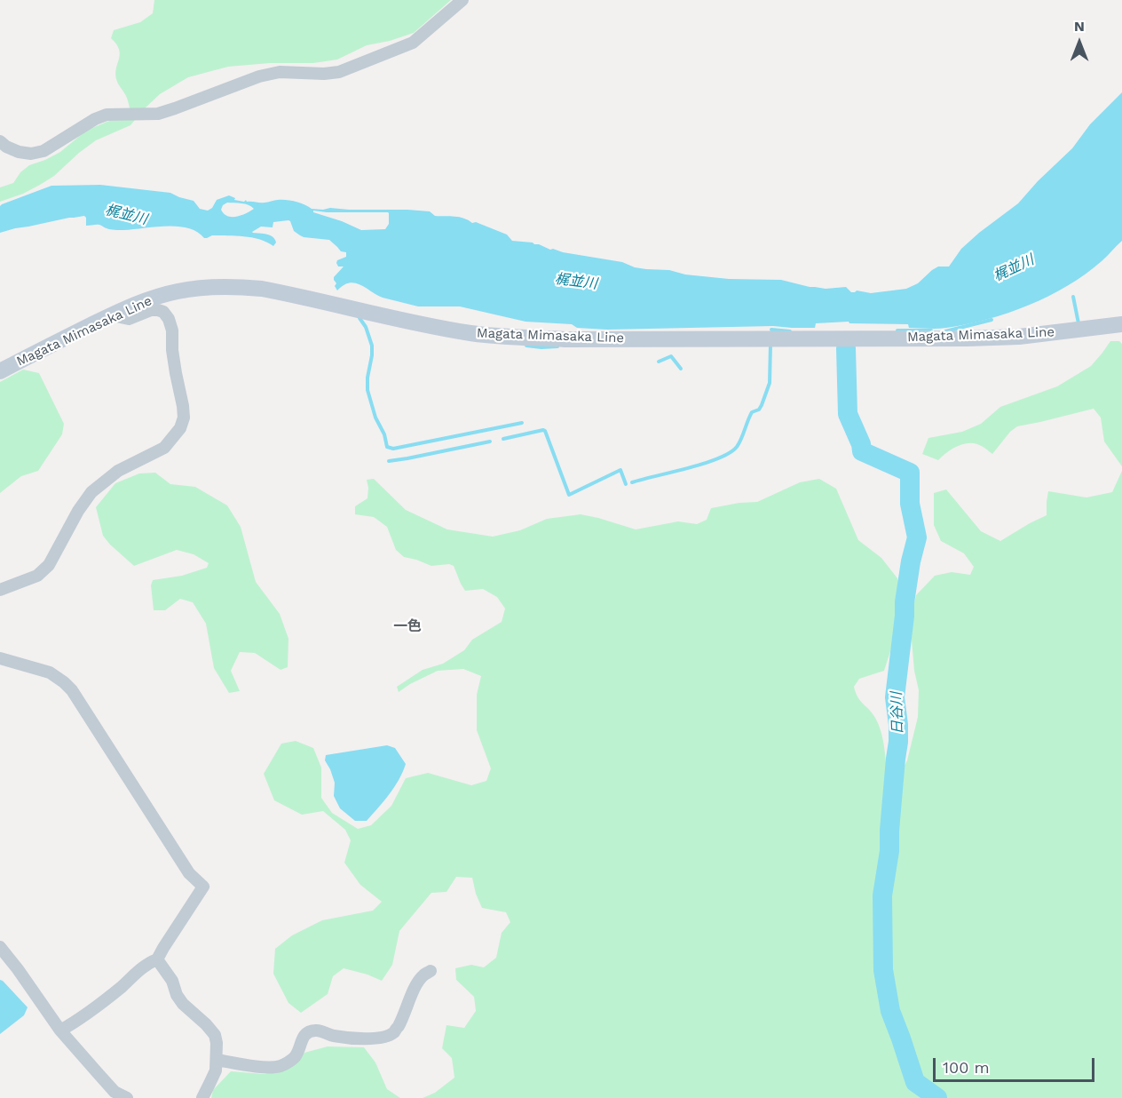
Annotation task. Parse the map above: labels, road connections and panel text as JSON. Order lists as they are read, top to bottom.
{
  "streets": {
    "main road": ["Magata Mimasaka Line"]
  },
  "districts": ["一色"],
  "water": ["梶並川", "日谷川"],
  "scale_bar": "100 m",
  "north": "top"
}
